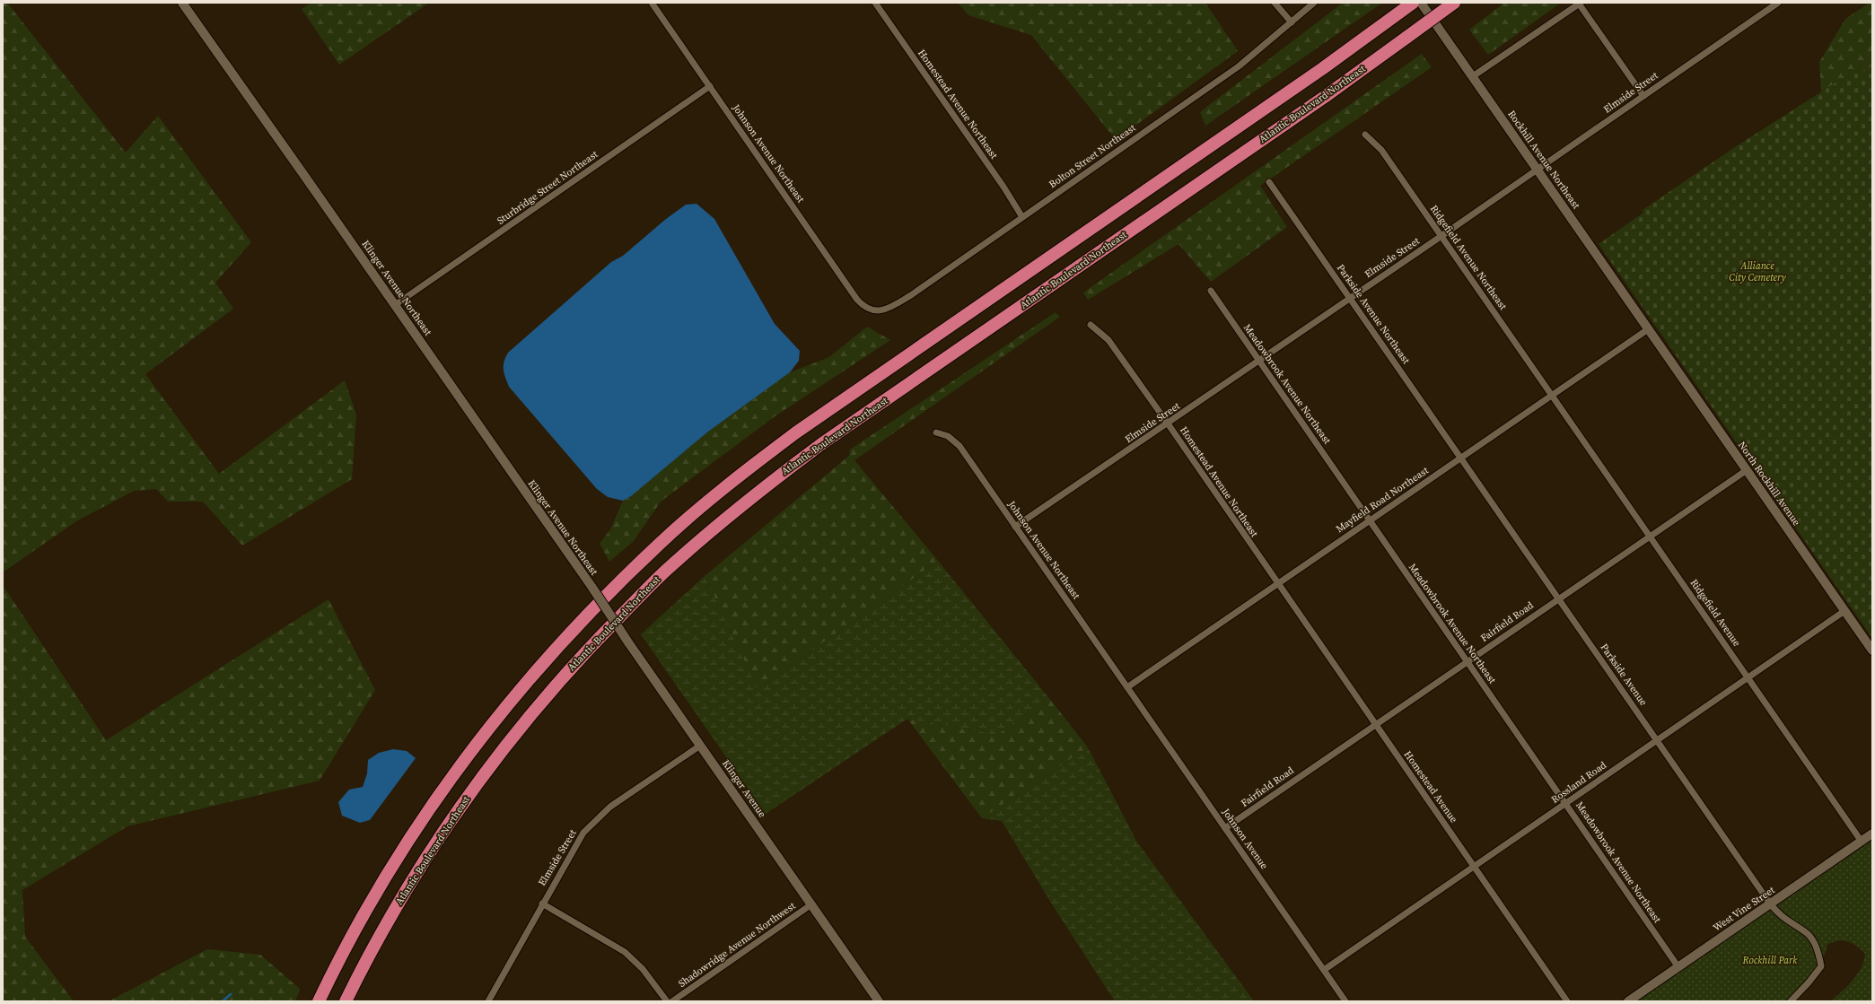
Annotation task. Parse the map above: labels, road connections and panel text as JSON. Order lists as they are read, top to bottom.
{
  "streets": {
    "highway": ["Atlantic Boulevard Northeast"],
    "street": [
      "Elmside Street",
      "Homestead Avenue Northeast",
      "Johnson Avenue Northeast",
      "Bolton Street Northeast",
      "Rockhill Avenue Northeast",
      "Sturbridge Street Northeast",
      "Ridgefield Avenue Northeast",
      "Klinger Avenue Northeast",
      "Parkside Avenue Northeast",
      "Meadowbrook Avenue Northeast",
      "North Rockhill Avenue",
      "Mayfield Road Northeast",
      "Ridgefield Avenue",
      "Fairfield Road",
      "Parkside Avenue",
      "Rossland Road",
      "Homestead Avenue",
      "Klinger Avenue",
      "Johnson Avenue",
      "West Vine Street",
      "Shadowridge Avenue Northwest"
    ]
  },
  "crossings": [
    ["Elmside Street", "Homestead Avenue Northeast"],
    ["Elmside Street", "Johnson Avenue Northeast"],
    ["Elmside Street", "Rockhill Avenue Northeast"],
    ["Elmside Street", "Ridgefield Avenue Northeast"],
    ["Elmside Street", "Parkside Avenue Northeast"],
    ["Elmside Street", "Meadowbrook Avenue Northeast"],
    ["Elmside Street", "Klinger Avenue"],
    ["Homestead Avenue Northeast", "Bolton Street Northeast"],
    ["Homestead Avenue Northeast", "Mayfield Road Northeast"],
    ["Homestead Avenue Northeast", "Homestead Avenue"],
    ["Johnson Avenue Northeast", "Bolton Street Northeast"],
    ["Johnson Avenue Northeast", "Sturbridge Street Northeast"],
    ["Johnson Avenue Northeast", "Mayfield Road Northeast"],
    ["Johnson Avenue Northeast", "Johnson Avenue"],
    ["Rockhill Avenue Northeast", "North Rockhill Avenue"],
    ["Rockhill Avenue Northeast", "Mayfield Road Northeast"],
    ["Sturbridge Street Northeast", "Klinger Avenue Northeast"],
    ["Ridgefield Avenue Northeast", "Mayfield Road Northeast"],
    ["Ridgefield Avenue Northeast", "Ridgefield Avenue"],
    ["Klinger Avenue Northeast", "Klinger Avenue"],
    ["Parkside Avenue Northeast", "Mayfield Road Northeast"],
    ["Parkside Avenue Northeast", "Parkside Avenue"],
    ["Meadowbrook Avenue Northeast", "Mayfield Road Northeast"],
    ["Meadowbrook Avenue Northeast", "Fairfield Road"],
    ["Meadowbrook Avenue Northeast", "Rossland Road"],
    ["Meadowbrook Avenue Northeast", "West Vine Street"],
    ["North Rockhill Avenue", "Mayfield Road Northeast"],
    ["North Rockhill Avenue", "Fairfield Road"],
    ["North Rockhill Avenue", "Rossland Road"],
    ["Mayfield Road Northeast", "Ridgefield Avenue"],
    ["Mayfield Road Northeast", "Parkside Avenue"],
    ["Mayfield Road Northeast", "Homestead Avenue"],
    ["Mayfield Road Northeast", "Johnson Avenue"],
    ["Ridgefield Avenue", "Fairfield Road"],
    ["Ridgefield Avenue", "Rossland Road"],
    ["Ridgefield Avenue", "West Vine Street"],
    ["Fairfield Road", "Parkside Avenue"],
    ["Fairfield Road", "Homestead Avenue"],
    ["Fairfield Road", "Johnson Avenue"],
    ["Parkside Avenue", "Rossland Road"],
    ["Parkside Avenue", "West Vine Street"],
    ["Rossland Road", "Homestead Avenue"],
    ["Rossland Road", "Johnson Avenue"],
    ["Klinger Avenue", "Shadowridge Avenue Northwest"]
  ],
  "parks": ["Alliance City Cemetery", "Rockhill Park"]
}
